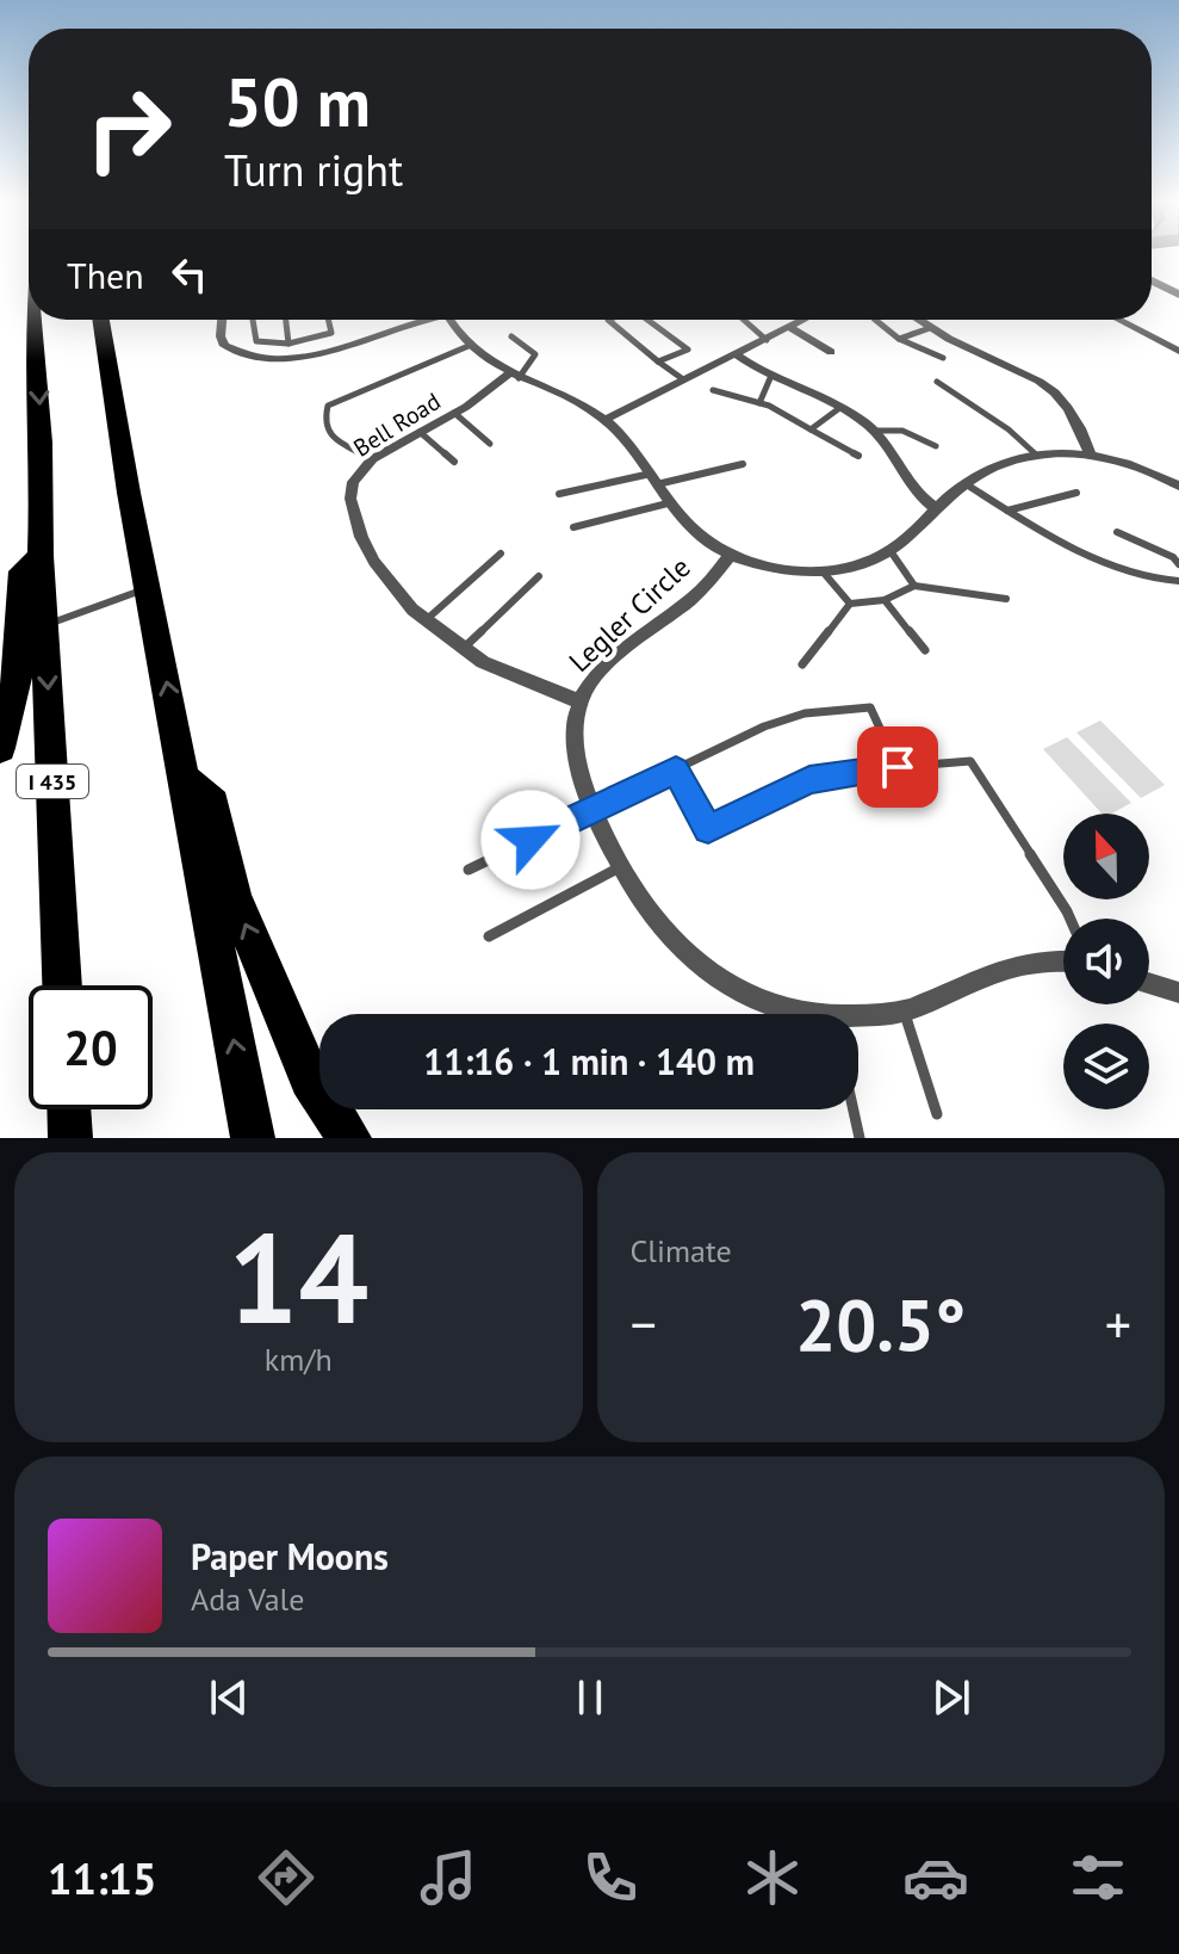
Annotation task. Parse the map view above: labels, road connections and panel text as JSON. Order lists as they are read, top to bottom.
{
  "streets": {
    "highway": ["I 435"],
    "street": ["Bell Road", "Legler Circle"]
  },
  "crossings": [
    ["Bell Road", "Legler Circle"]
  ],
  "north": "top",
  "page": {
    "turn": ["50 m", "Turn right"],
    "then": "Then",
    "limit": "20",
    "trip": "11:16 · 1 min · 140 m",
    "tile": [
      ["14", "km/h"],
      "Climate"
    ],
    "heat": ["−", "20.5°", "+"],
    "song": ["Paper Moons", "Ada Vale"],
    "tabs": "11:15"
  }
}
